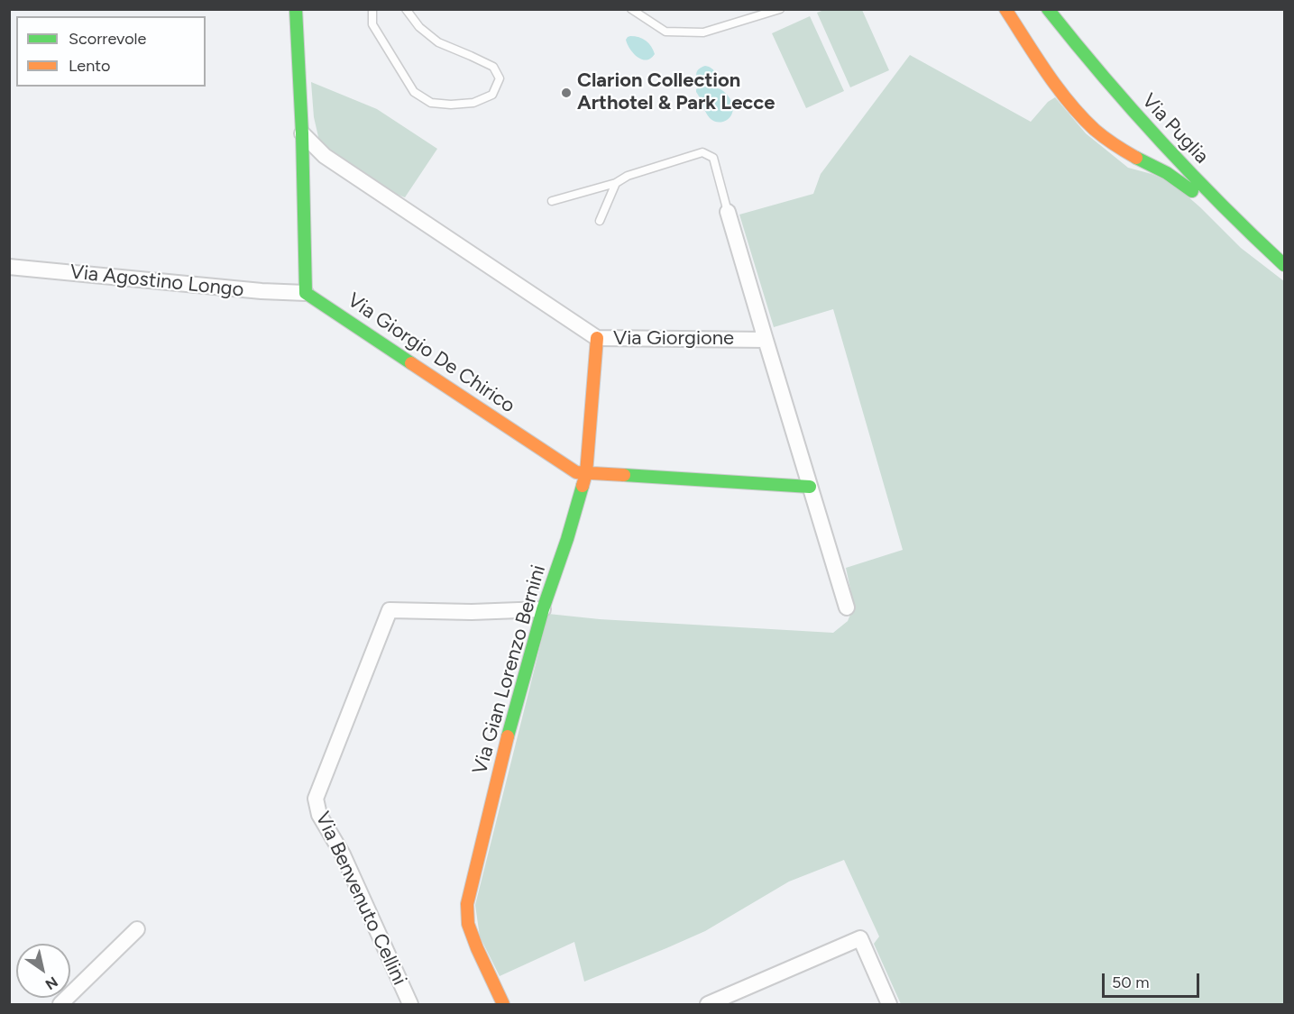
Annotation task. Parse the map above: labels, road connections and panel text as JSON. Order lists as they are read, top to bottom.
{
  "streets": {
    "main road": ["Via Puglia", "Via Giorgio De Chirico", "Via Gian Lorenzo Bernini"],
    "street": ["Via Agostino Longo", "Via Giorgione", "Via Benvenuto Cellini"]
  },
  "crossings": [
    ["Via Agostino Longo", "Via Giorgio De Chirico"],
    ["Via Giorgione", "Via Gian Lorenzo Bernini"],
    ["Via Giorgio De Chirico", "Via Gian Lorenzo Bernini"],
    ["Via Gian Lorenzo Bernini", "Via Benvenuto Cellini"]
  ],
  "places": ["Clarion Collection Arthotel & Park Lecce"],
  "legend": ["Scorrevole", "Lento"],
  "scale_bar": "50 m",
  "north": "bottom right"
}
